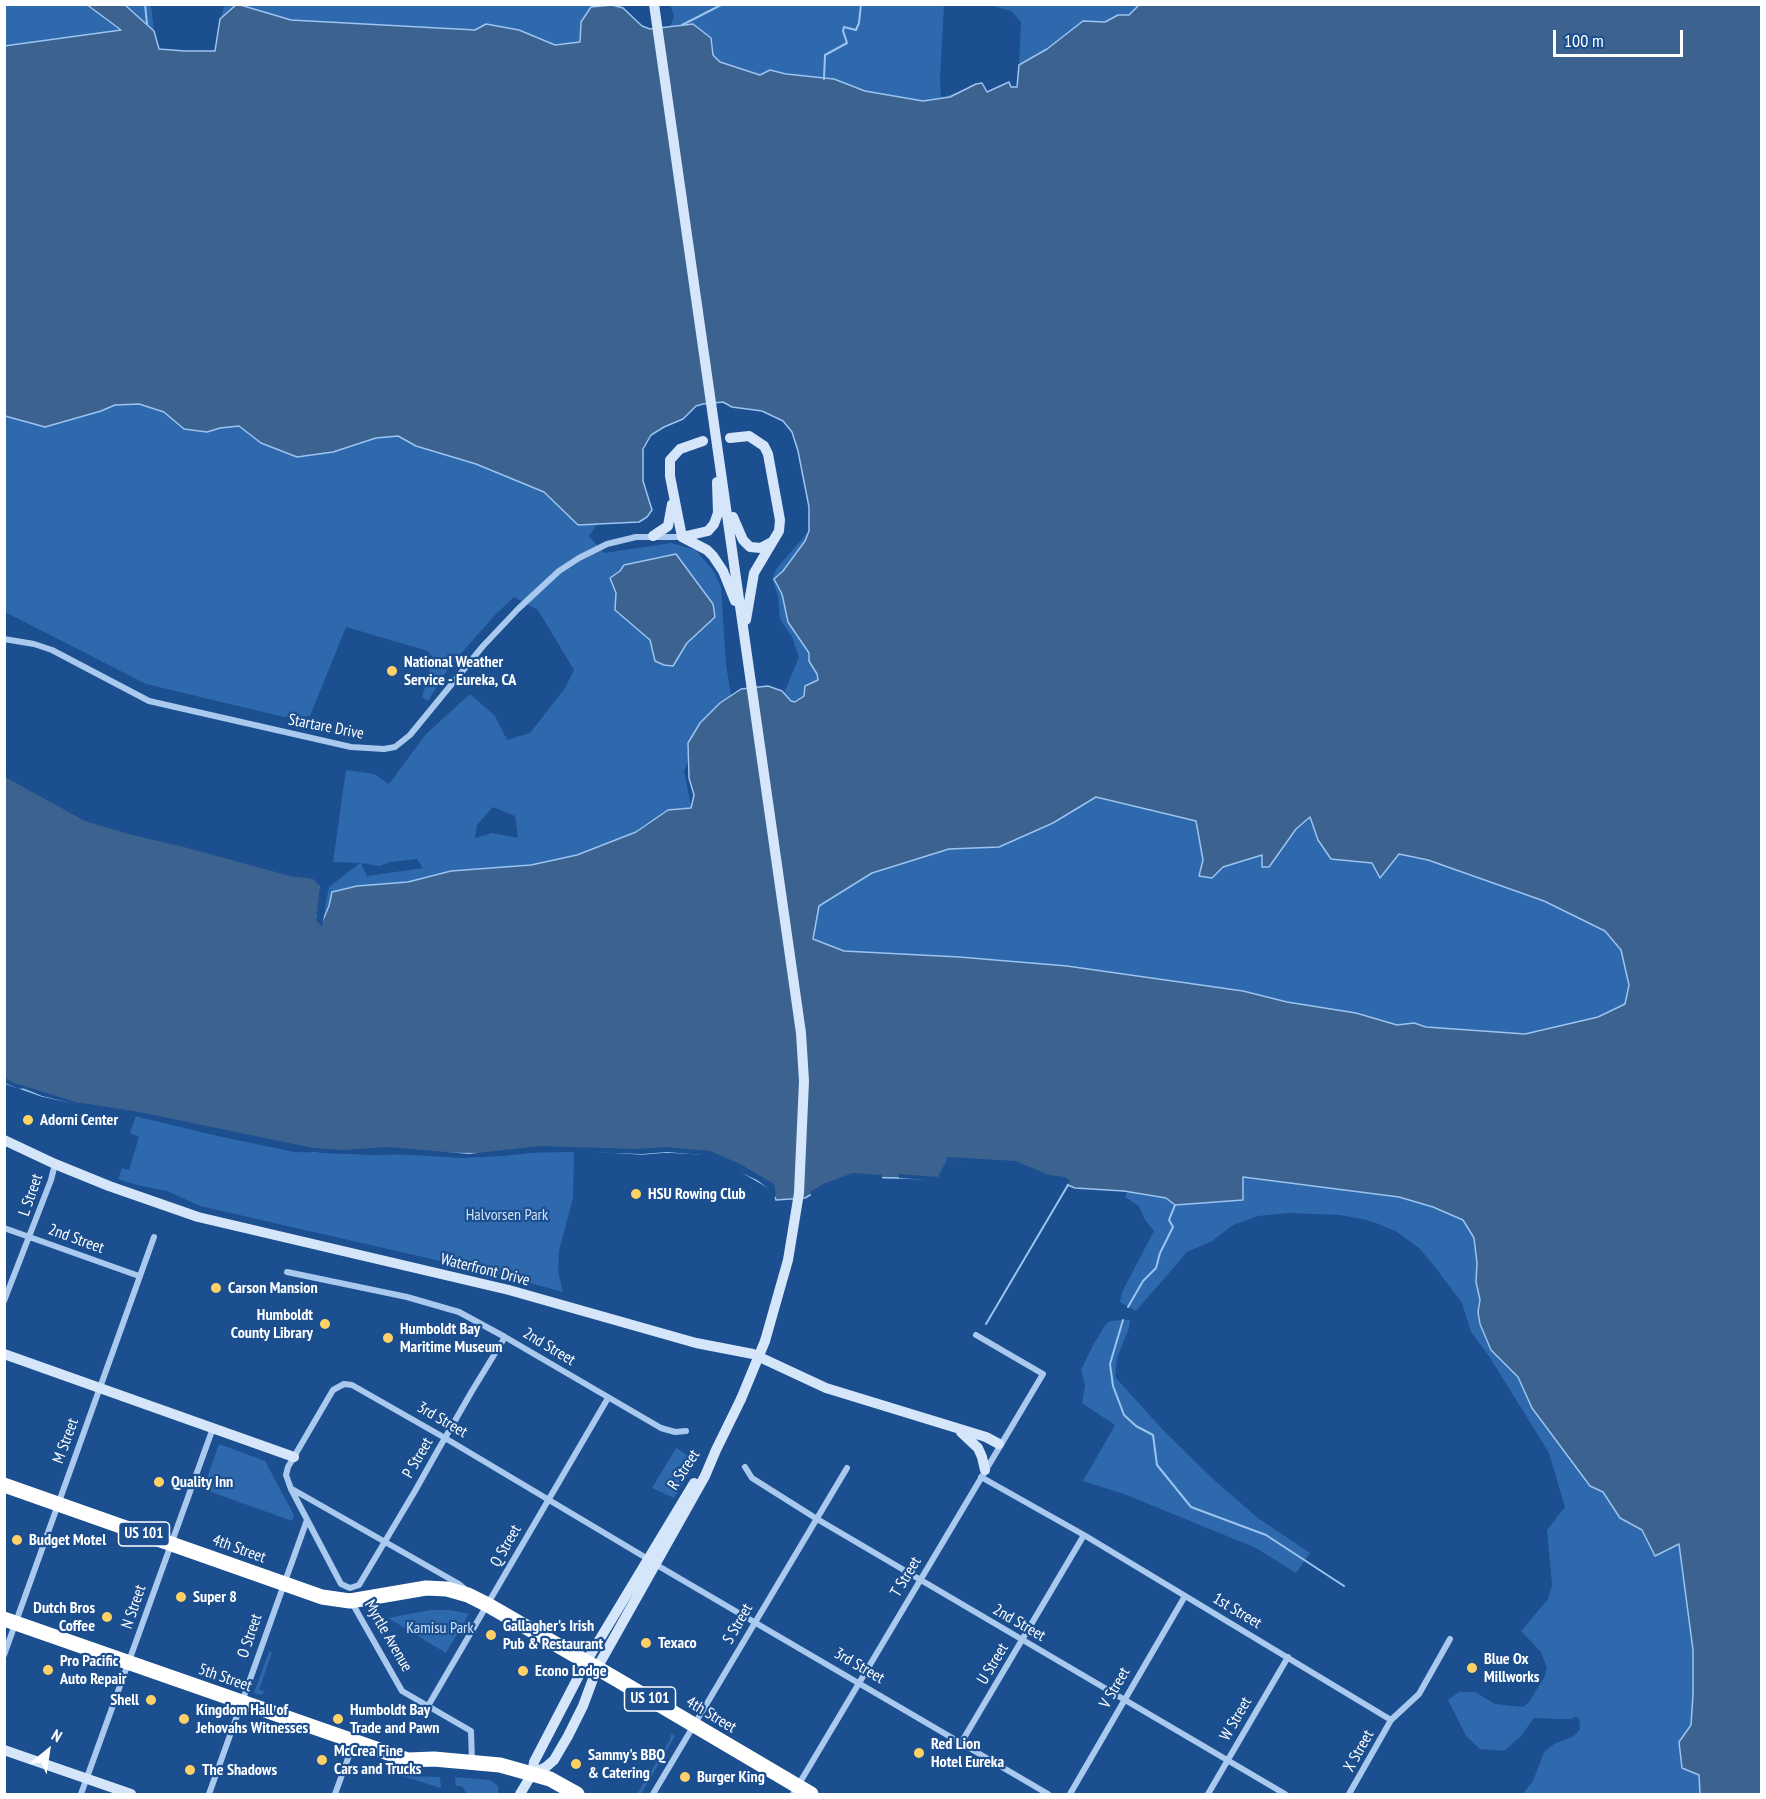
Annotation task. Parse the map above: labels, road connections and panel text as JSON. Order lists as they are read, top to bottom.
{
  "streets": {
    "highway": ["US 101", "4th Street", "5th Street"],
    "main road": ["Waterfront Drive", "R Street"],
    "street": [
      "Startare Drive",
      "L Street",
      "2nd Street",
      "3rd Street",
      "M Street",
      "P Street",
      "Q Street",
      "T Street",
      "N Street",
      "1st Street",
      "S Street",
      "O Street",
      "Myrtle Avenue",
      "U Street",
      "V Street",
      "W Street",
      "X Street"
    ]
  },
  "crossings": [
    ["L Street", "2nd Street"],
    ["L Street", "Waterfront Drive"],
    ["2nd Street", "M Street"],
    ["2nd Street", "P Street"],
    ["2nd Street", "Q Street"],
    ["2nd Street", "T Street"],
    ["2nd Street", "S Street"],
    ["2nd Street", "U Street"],
    ["2nd Street", "V Street"],
    ["2nd Street", "W Street"],
    ["Waterfront Drive", "T Street"],
    ["3rd Street", "P Street"],
    ["3rd Street", "R Street"],
    ["3rd Street", "Q Street"],
    ["3rd Street", "T Street"],
    ["3rd Street", "S Street"],
    ["3rd Street", "U Street"],
    ["M Street", "4th Street"],
    ["M Street", "5th Street"],
    ["P Street", "4th Street"],
    ["P Street", "Myrtle Avenue"],
    ["R Street", "4th Street"],
    ["R Street", "5th Street"],
    ["Q Street", "4th Street"],
    ["Q Street", "Myrtle Avenue"],
    ["4th Street", "T Street"],
    ["4th Street", "N Street"],
    ["4th Street", "S Street"],
    ["4th Street", "O Street"],
    ["4th Street", "Myrtle Avenue"],
    ["T Street", "1st Street"],
    ["N Street", "5th Street"],
    ["1st Street", "U Street"],
    ["1st Street", "V Street"],
    ["1st Street", "W Street"],
    ["1st Street", "X Street"],
    ["O Street", "Myrtle Avenue"],
    ["O Street", "5th Street"]
  ],
  "parks": ["Halvorsen Park", "Kamisu Park"],
  "places": [
    "National Weather Service - Eureka, CA",
    "Adorni Center",
    "HSU Rowing Club",
    "Carson Mansion",
    "Humboldt County Library",
    "Humboldt Bay Maritime Museum",
    "Quality Inn",
    "Budget Motel",
    "Super 8",
    "Dutch Bros Coffee",
    "Gallagher's Irish Pub & Restaurant",
    "Texaco",
    "Blue Ox Millworks",
    "Pro Pacific Auto Repair",
    "Econo Lodge",
    "Shell",
    "Kingdom Hall of Jehovahs Witnesses",
    "Humboldt Bay Trade and Pawn",
    "Red Lion Hotel Eureka",
    "McCrea Fine Cars and Trucks",
    "Sammy's BBQ & Catering",
    "The Shadows",
    "Burger King"
  ],
  "scale_bar": "100 m",
  "north": "top right"
}
